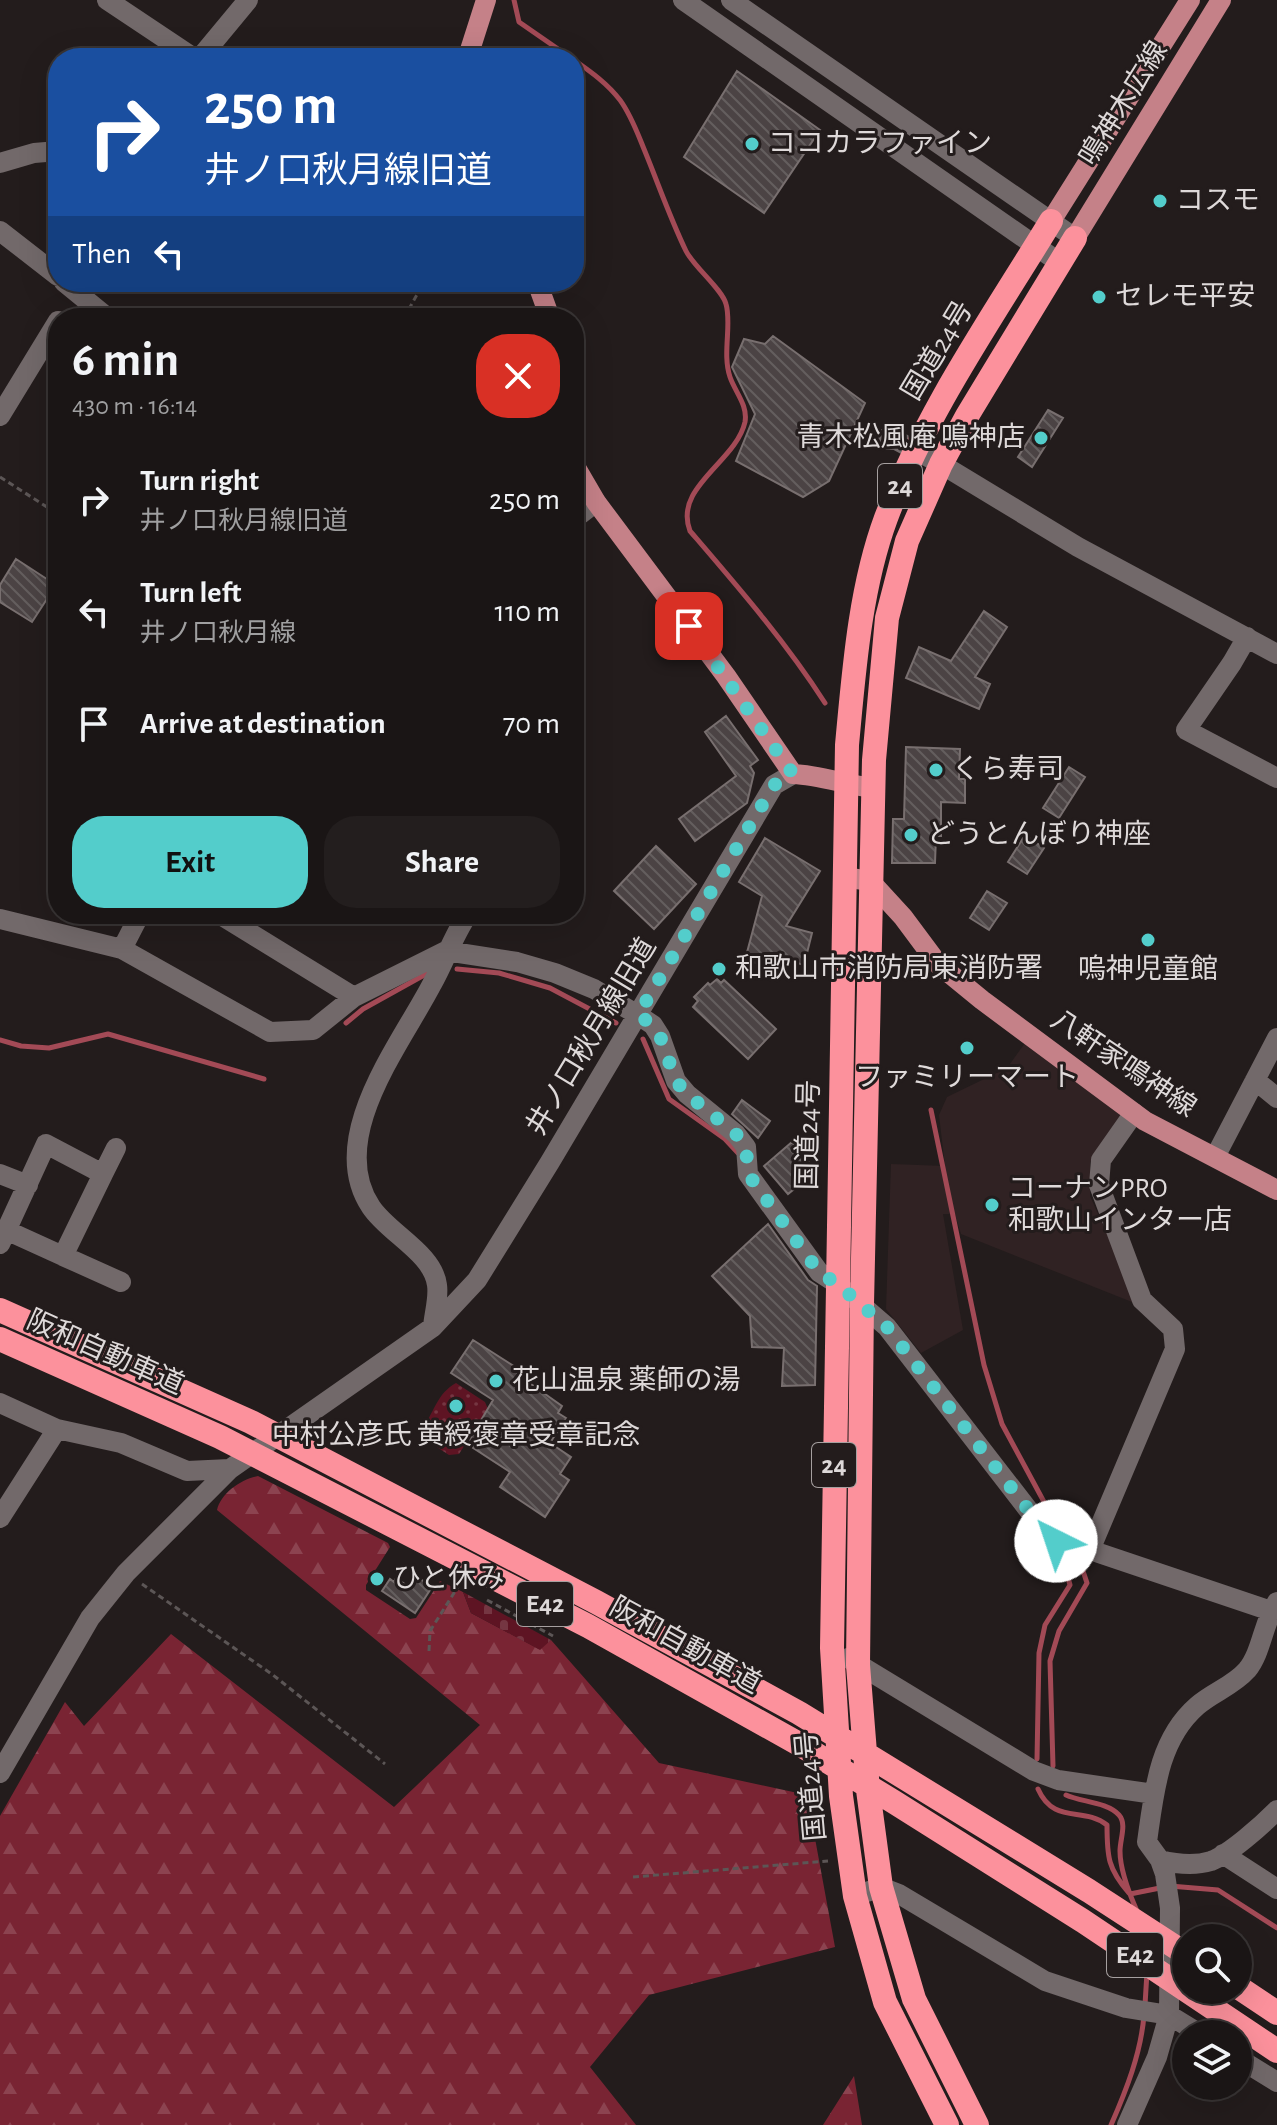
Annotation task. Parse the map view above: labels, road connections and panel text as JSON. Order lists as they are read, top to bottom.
{
  "streets": {
    "highway": [
      "国道24号",
      "24",
      "阪和自動車道",
      "E42"
    ],
    "main road": ["鳴神木広線", "八軒家鳴神線"],
    "street": ["井ノ口秋月線旧道"]
  },
  "crossings": [
    ["鳴神木広線", "国道24号"],
    ["国道24号", "八軒家鳴神線"]
  ],
  "places": [
    "ココカラファイン",
    "コスモ",
    "セレモ平安",
    "青木松風庵 鳴神店",
    "くら寿司",
    "どうとんぼり神座",
    "嗚神児童館",
    "和歌山市消防局東消防署",
    "ファミリーマート",
    "コーナンPRO 和歌山インター店",
    "花山温泉 薬師の湯",
    "中村公彦氏 黄綬褒章受章記念",
    "ひと休み"
  ],
  "page": {
    "turn": ["250 m", "井ノ口秋月線旧道"],
    "then": "Then",
    "heading": ["6 min", "430 m · 16:14"],
    "list": [
      {
        "name": "Turn right",
        "note": "井ノ口秋月線旧道",
        "value": "250 m"
      },
      {
        "name": "Turn left",
        "note": "井ノ口秋月線",
        "value": "110 m"
      },
      {
        "name": "Arrive at destination",
        "value": "70 m"
      }
    ],
    "buttons": ["Exit", "Share"]
  }
}
